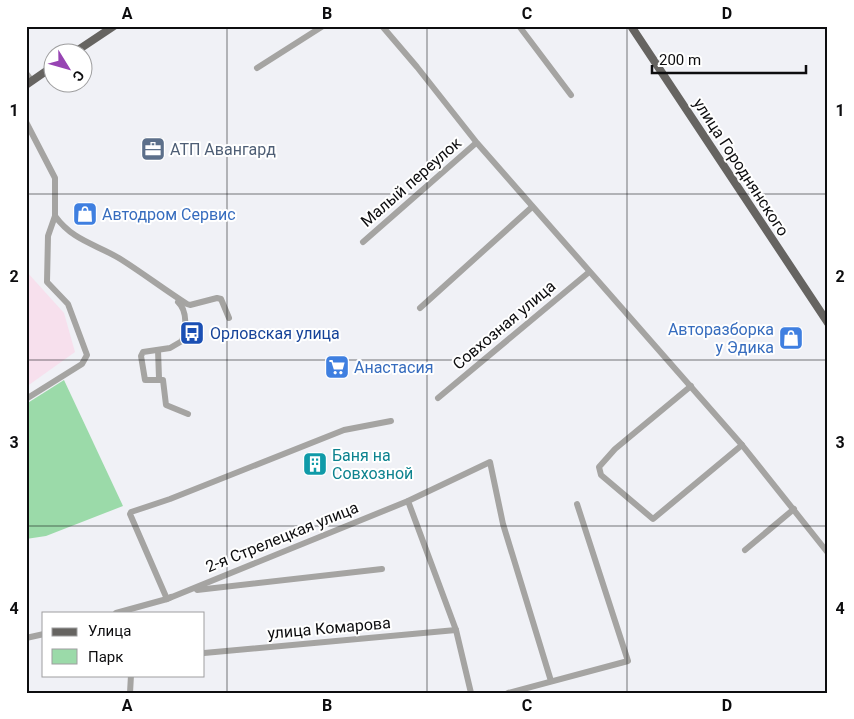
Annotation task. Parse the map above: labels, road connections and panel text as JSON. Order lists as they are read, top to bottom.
{
  "streets": {
    "main road": ["улица Городнянского"],
    "street": [
      "Малый переулок",
      "Совхозная улица",
      "2-я Стрелецкая улица",
      "улица Комарова"
    ]
  },
  "places": {
    "office": ["АТП Авангард"],
    "shop": ["Автодром Сервис", "Авторазборка у Эдика"],
    "bus stop": ["Орловская улица"],
    "supermarket": ["Анастасия"],
    "building": ["Баня на Совхозной"]
  },
  "legend": ["Улица", "Парк"],
  "scale_bar": "200 m",
  "north": "bottom right",
  "grid": {
    "columns": [
      "A",
      "B",
      "C",
      "D"
    ],
    "rows": [
      "1",
      "2",
      "3",
      "4"
    ]
  }
}
